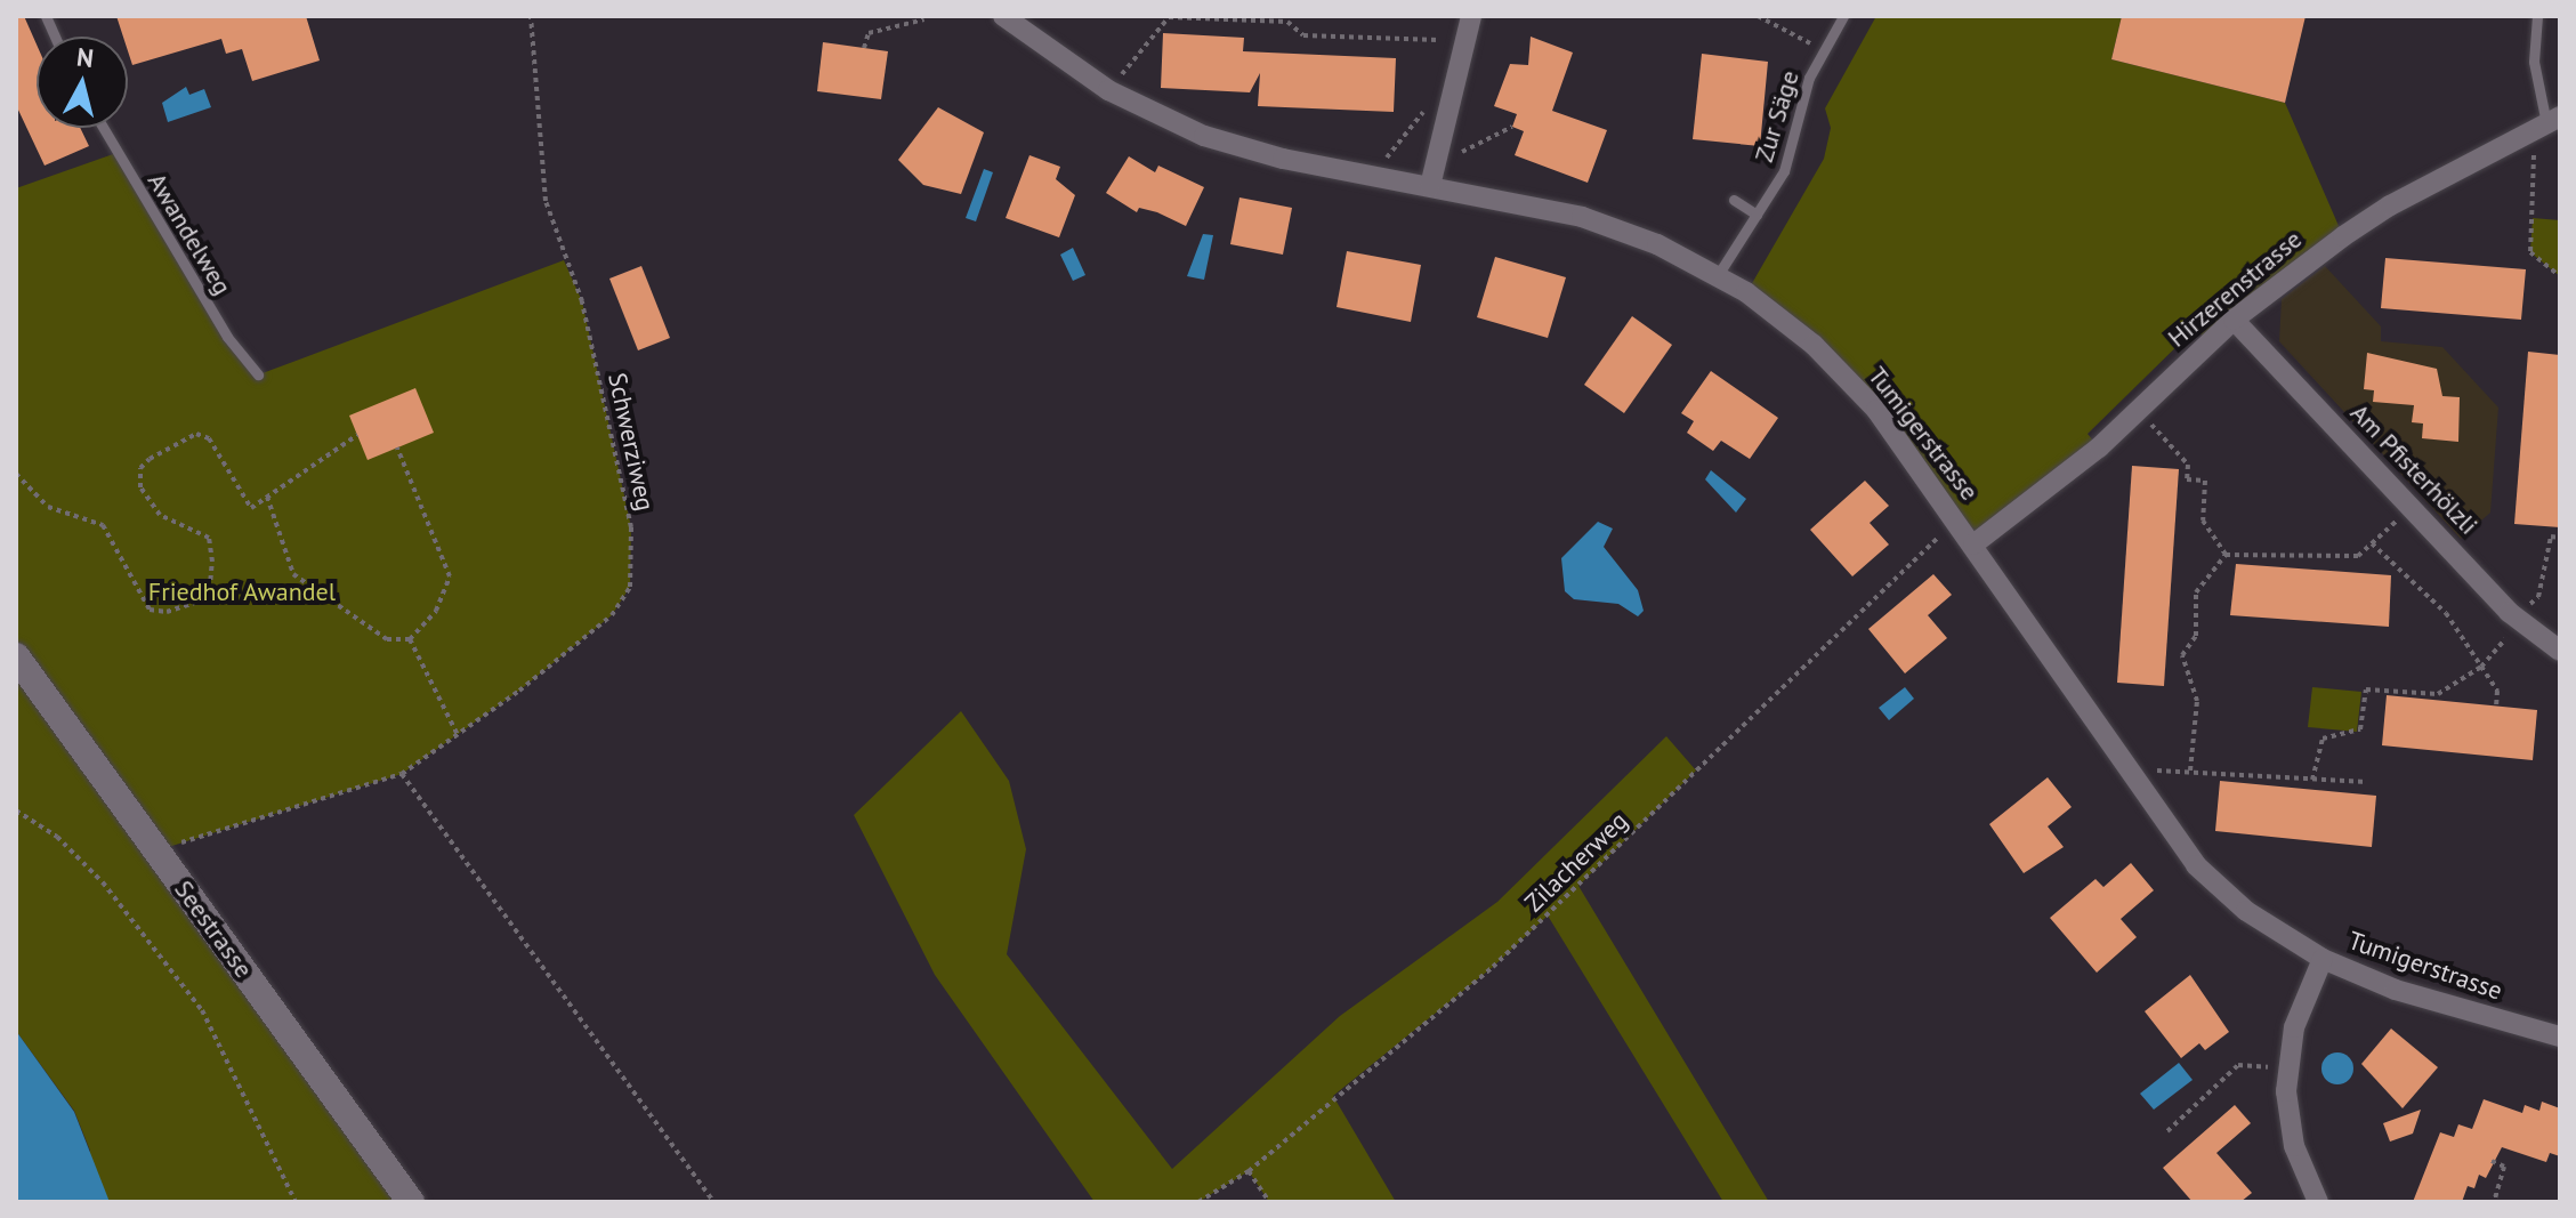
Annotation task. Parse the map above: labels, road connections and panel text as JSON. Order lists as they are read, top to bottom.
{
  "streets": {
    "street": [
      "Hirzerenstrasse",
      "Tumigerstrasse",
      "Am Pfisterhölzli",
      "Seestrasse"
    ],
    "lane": ["Zur Säge", "Awandelweg"],
    "path": ["Schwerziweg", "Zilacherweg"]
  },
  "crossings": [
    ["Zur Säge", "Tumigerstrasse"],
    ["Hirzerenstrasse", "Tumigerstrasse"],
    ["Hirzerenstrasse", "Am Pfisterhölzli"],
    ["Tumigerstrasse", "Zilacherweg"],
    ["Schwerziweg", "Seestrasse"]
  ],
  "parks": ["Friedhof Awandel"],
  "north": "top"
}
